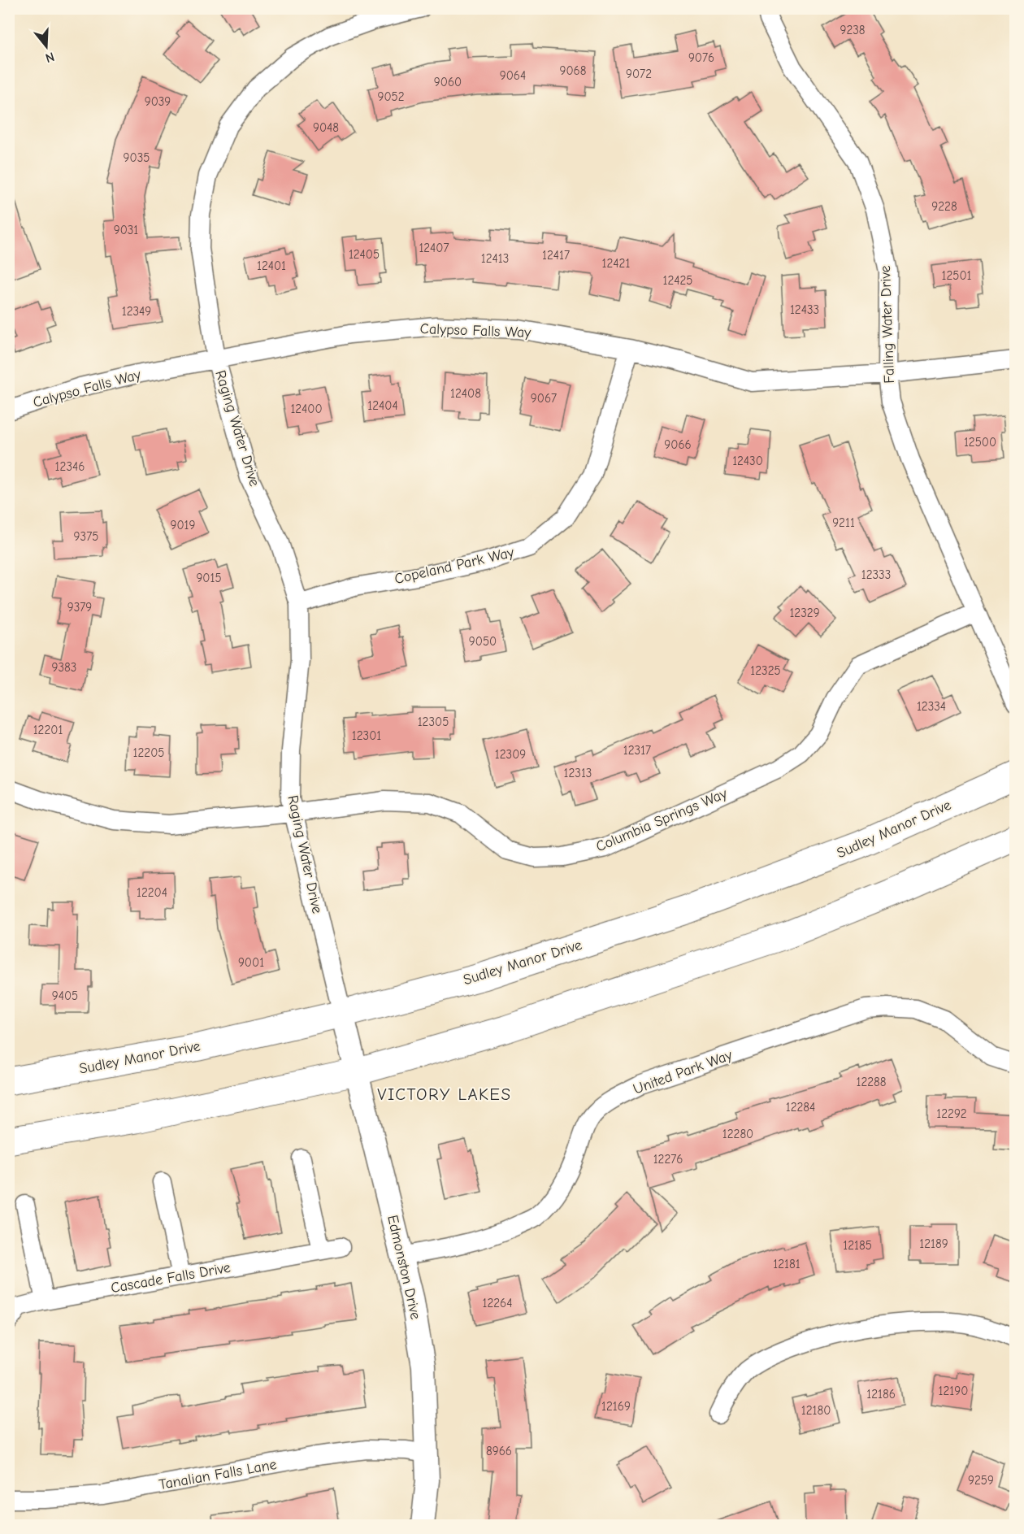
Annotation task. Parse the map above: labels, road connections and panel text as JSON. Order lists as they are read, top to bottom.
{
  "streets": {
    "main road": ["Sudley Manor Drive"],
    "street": [
      "Falling Water Drive",
      "Calypso Falls Way",
      "Raging Water Drive",
      "Copeland Park Way",
      "Columbia Springs Way",
      "United Park Way",
      "Edmonston Drive",
      "Cascade Falls Drive",
      "Tanalian Falls Lane"
    ]
  },
  "crossings": [
    ["Falling Water Drive", "Calypso Falls Way"],
    ["Falling Water Drive", "Columbia Springs Way"],
    ["Calypso Falls Way", "Raging Water Drive"],
    ["Calypso Falls Way", "Copeland Park Way"],
    ["Raging Water Drive", "Copeland Park Way"],
    ["Raging Water Drive", "Columbia Springs Way"],
    ["Raging Water Drive", "Sudley Manor Drive"],
    ["Raging Water Drive", "Edmonston Drive"],
    ["Sudley Manor Drive", "Edmonston Drive"],
    ["United Park Way", "Edmonston Drive"],
    ["Edmonston Drive", "Tanalian Falls Lane"]
  ],
  "districts": ["VICTORY LAKES"],
  "house_numbers": [
    "9238",
    "9076",
    "9068",
    "9072",
    "9064",
    "9060",
    "9052",
    "9039",
    "9048",
    "9035",
    "9228",
    "9031",
    "12407",
    "12405",
    "12417",
    "12413",
    "12421",
    "12401",
    "12501",
    "12425",
    "12433",
    "12349",
    "12408",
    "9067",
    "12404",
    "12400",
    "12500",
    "9066",
    "12430",
    "12346",
    "9211",
    "9019",
    "9375",
    "12333",
    "9015",
    "9379",
    "12329",
    "9050",
    "9383",
    "12325",
    "12334",
    "12305",
    "12201",
    "12301",
    "12317",
    "12205",
    "12309",
    "12313",
    "12204",
    "9001",
    "9405",
    "12288",
    "12284",
    "12292",
    "12280",
    "12276",
    "12189",
    "12185",
    "12181",
    "12264",
    "12190",
    "12186",
    "12169",
    "12180",
    "8966",
    "9259"
  ],
  "north": "bottom"
}
